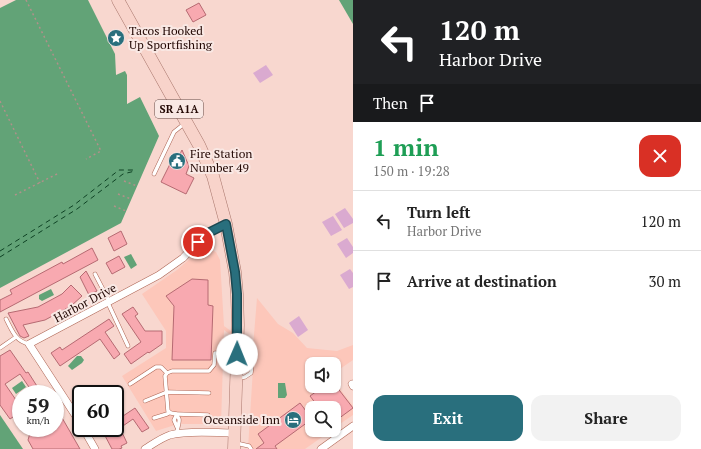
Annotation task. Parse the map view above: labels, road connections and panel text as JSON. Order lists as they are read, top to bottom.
{
  "streets": {
    "main road": ["SR A1A"],
    "street": ["Harbor Drive"]
  },
  "crossings": [
    ["SR A1A", "Harbor Drive"]
  ],
  "places": {
    "place": ["Tacos Hooked Up Sportfishing"],
    "public building": ["Fire Station Number 49"],
    "hotel": ["Oceanside Inn"]
  },
  "page": {
    "turn": ["120 m", "Harbor Drive"],
    "then": "Then",
    "heading": ["1 min", "150 m · 19:28"],
    "list": [
      {
        "name": "Turn left",
        "note": "Harbor Drive",
        "value": "120 m"
      },
      {
        "name": "Arrive at destination",
        "value": "30 m"
      }
    ],
    "speed": "59 km/h",
    "limit": "60",
    "buttons": ["Exit", "Share"]
  }
}
